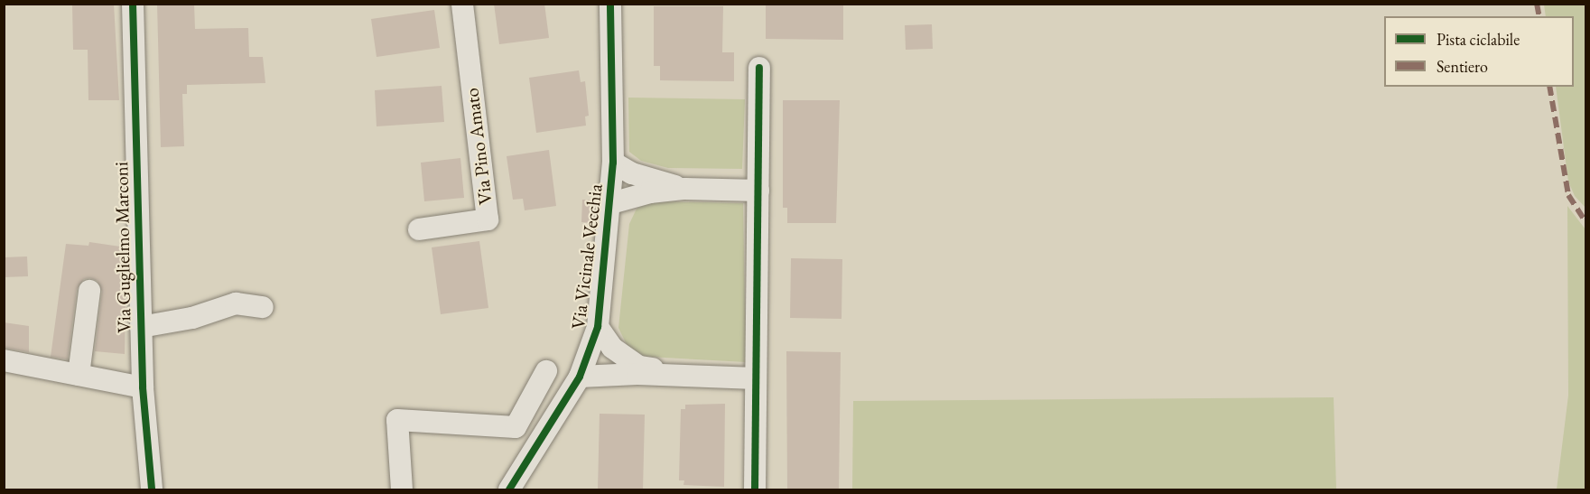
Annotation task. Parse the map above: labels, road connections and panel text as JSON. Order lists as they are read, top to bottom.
{
  "streets": {
    "street": ["Via Pino Amato", "Via Guglielmo Marconi", "Via Vicinale Vecchia"]
  },
  "legend": ["Pista ciclabile", "Sentiero"]
}
